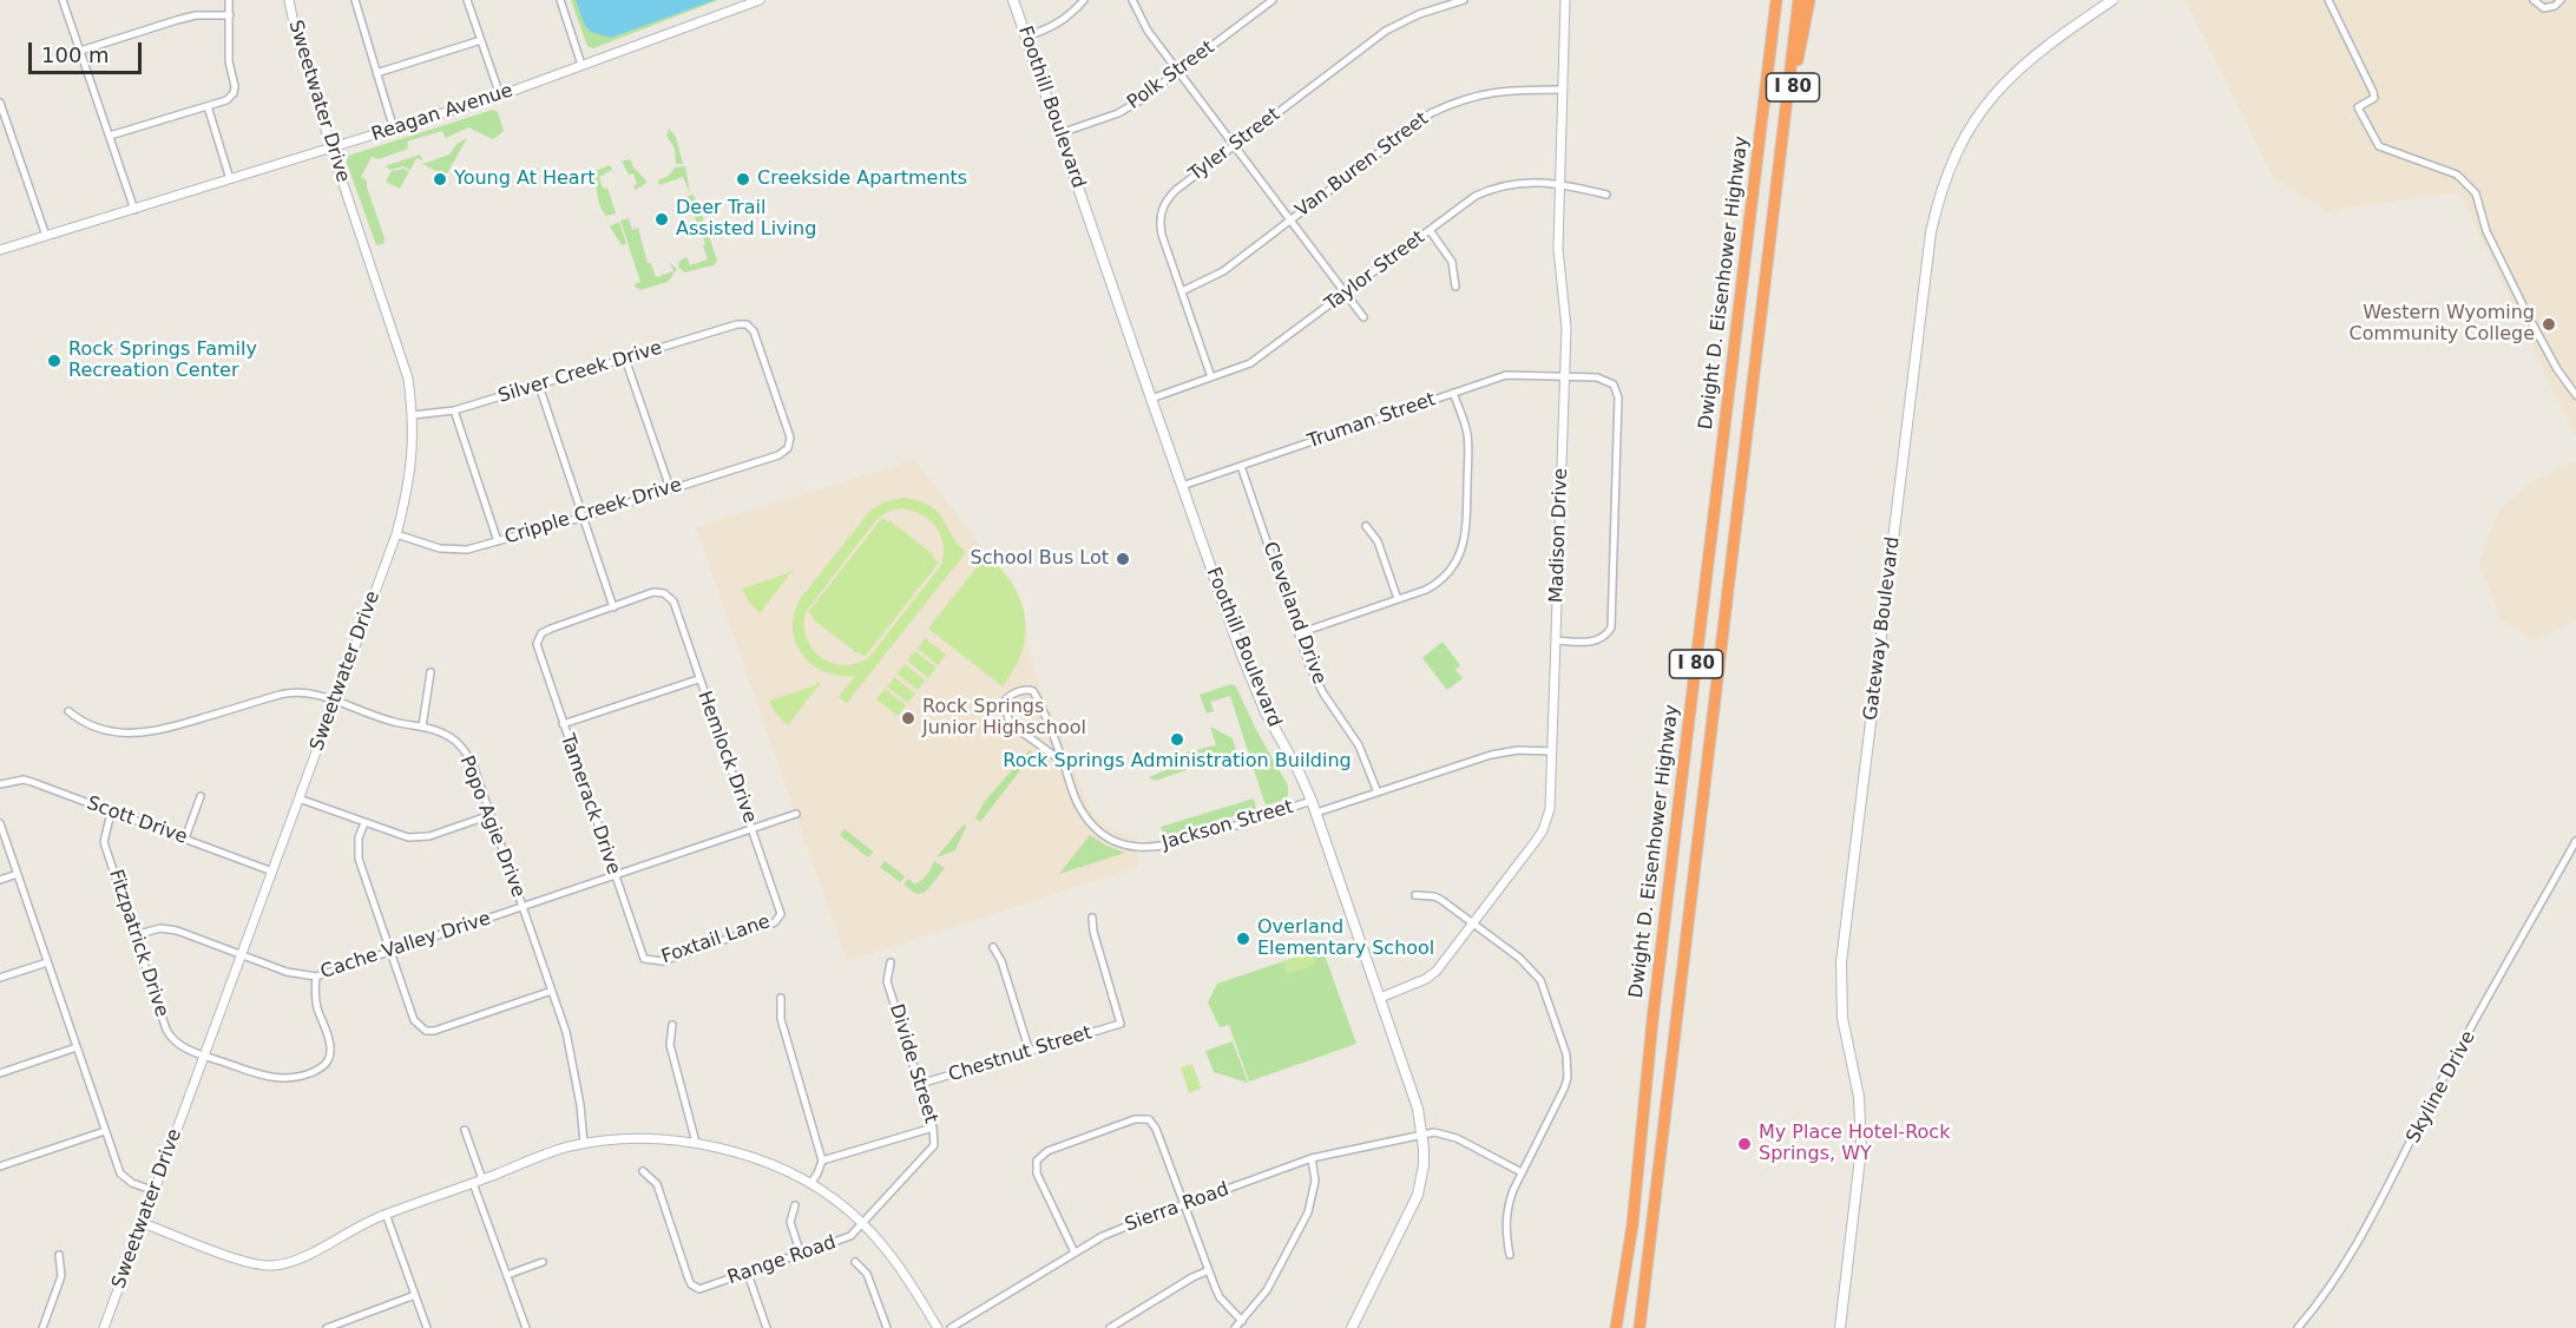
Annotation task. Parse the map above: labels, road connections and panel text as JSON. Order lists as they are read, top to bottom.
{
  "streets": {
    "highway": ["I 80", "Dwight D. Eisenhower Highway"],
    "main road": ["Foothill Boulevard", "Gateway Boulevard"],
    "street": [
      "Polk Street",
      "Sweetwater Drive",
      "Reagan Avenue",
      "Tyler Street",
      "Van Buren Street",
      "Taylor Street",
      "Silver Creek Drive",
      "Truman Street",
      "Cripple Creek Drive",
      "Madison Drive",
      "Cleveland Drive",
      "Hemlock Drive",
      "Tamerack Drive",
      "Scott Drive",
      "Jackson Street",
      "Popo Agie Drive",
      "Foxtail Lane",
      "Fitzpatrick Drive",
      "Cache Valley Drive",
      "Chestnut Street",
      "Divide Street",
      "Skyline Drive",
      "Sierra Road",
      "Range Road"
    ]
  },
  "crossings": [
    ["Polk Street", "Foothill Boulevard"],
    ["I 80", "Dwight D. Eisenhower Highway"],
    ["Sweetwater Drive", "Reagan Avenue"],
    ["Sweetwater Drive", "Silver Creek Drive"],
    ["Sweetwater Drive", "Cripple Creek Drive"],
    ["Sweetwater Drive", "Scott Drive"],
    ["Sweetwater Drive", "Popo Agie Drive"],
    ["Sweetwater Drive", "Fitzpatrick Drive"],
    ["Sweetwater Drive", "Cache Valley Drive"],
    ["Foothill Boulevard", "Taylor Street"],
    ["Foothill Boulevard", "Truman Street"],
    ["Foothill Boulevard", "Madison Drive"],
    ["Foothill Boulevard", "Jackson Street"],
    ["Foothill Boulevard", "Sierra Road"],
    ["Tyler Street", "Van Buren Street"],
    ["Tyler Street", "Taylor Street"],
    ["Van Buren Street", "Madison Drive"],
    ["Taylor Street", "Madison Drive"],
    ["Silver Creek Drive", "Cripple Creek Drive"],
    ["Truman Street", "Madison Drive"],
    ["Truman Street", "Cleveland Drive"],
    ["Madison Drive", "Jackson Street"],
    ["Cleveland Drive", "Jackson Street"],
    ["Hemlock Drive", "Tamerack Drive"],
    ["Hemlock Drive", "Foxtail Lane"],
    ["Hemlock Drive", "Cache Valley Drive"],
    ["Tamerack Drive", "Foxtail Lane"],
    ["Tamerack Drive", "Cache Valley Drive"],
    ["Scott Drive", "Fitzpatrick Drive"],
    ["Popo Agie Drive", "Cache Valley Drive"],
    ["Fitzpatrick Drive", "Cache Valley Drive"],
    ["Chestnut Street", "Divide Street"],
    ["Divide Street", "Range Road"]
  ],
  "places": [
    "Young At Heart",
    "Creekside Apartments",
    "Deer Trail Assisted Living",
    "Western Wyoming Community College",
    "Rock Springs Family Recreation Center",
    "School Bus Lot",
    "Rock Springs Junior Highschool",
    "Rock Springs Administration Building",
    "Overland Elementary School",
    "My Place Hotel-Rock Springs, WY"
  ],
  "scale_bar": "100 m"
}
